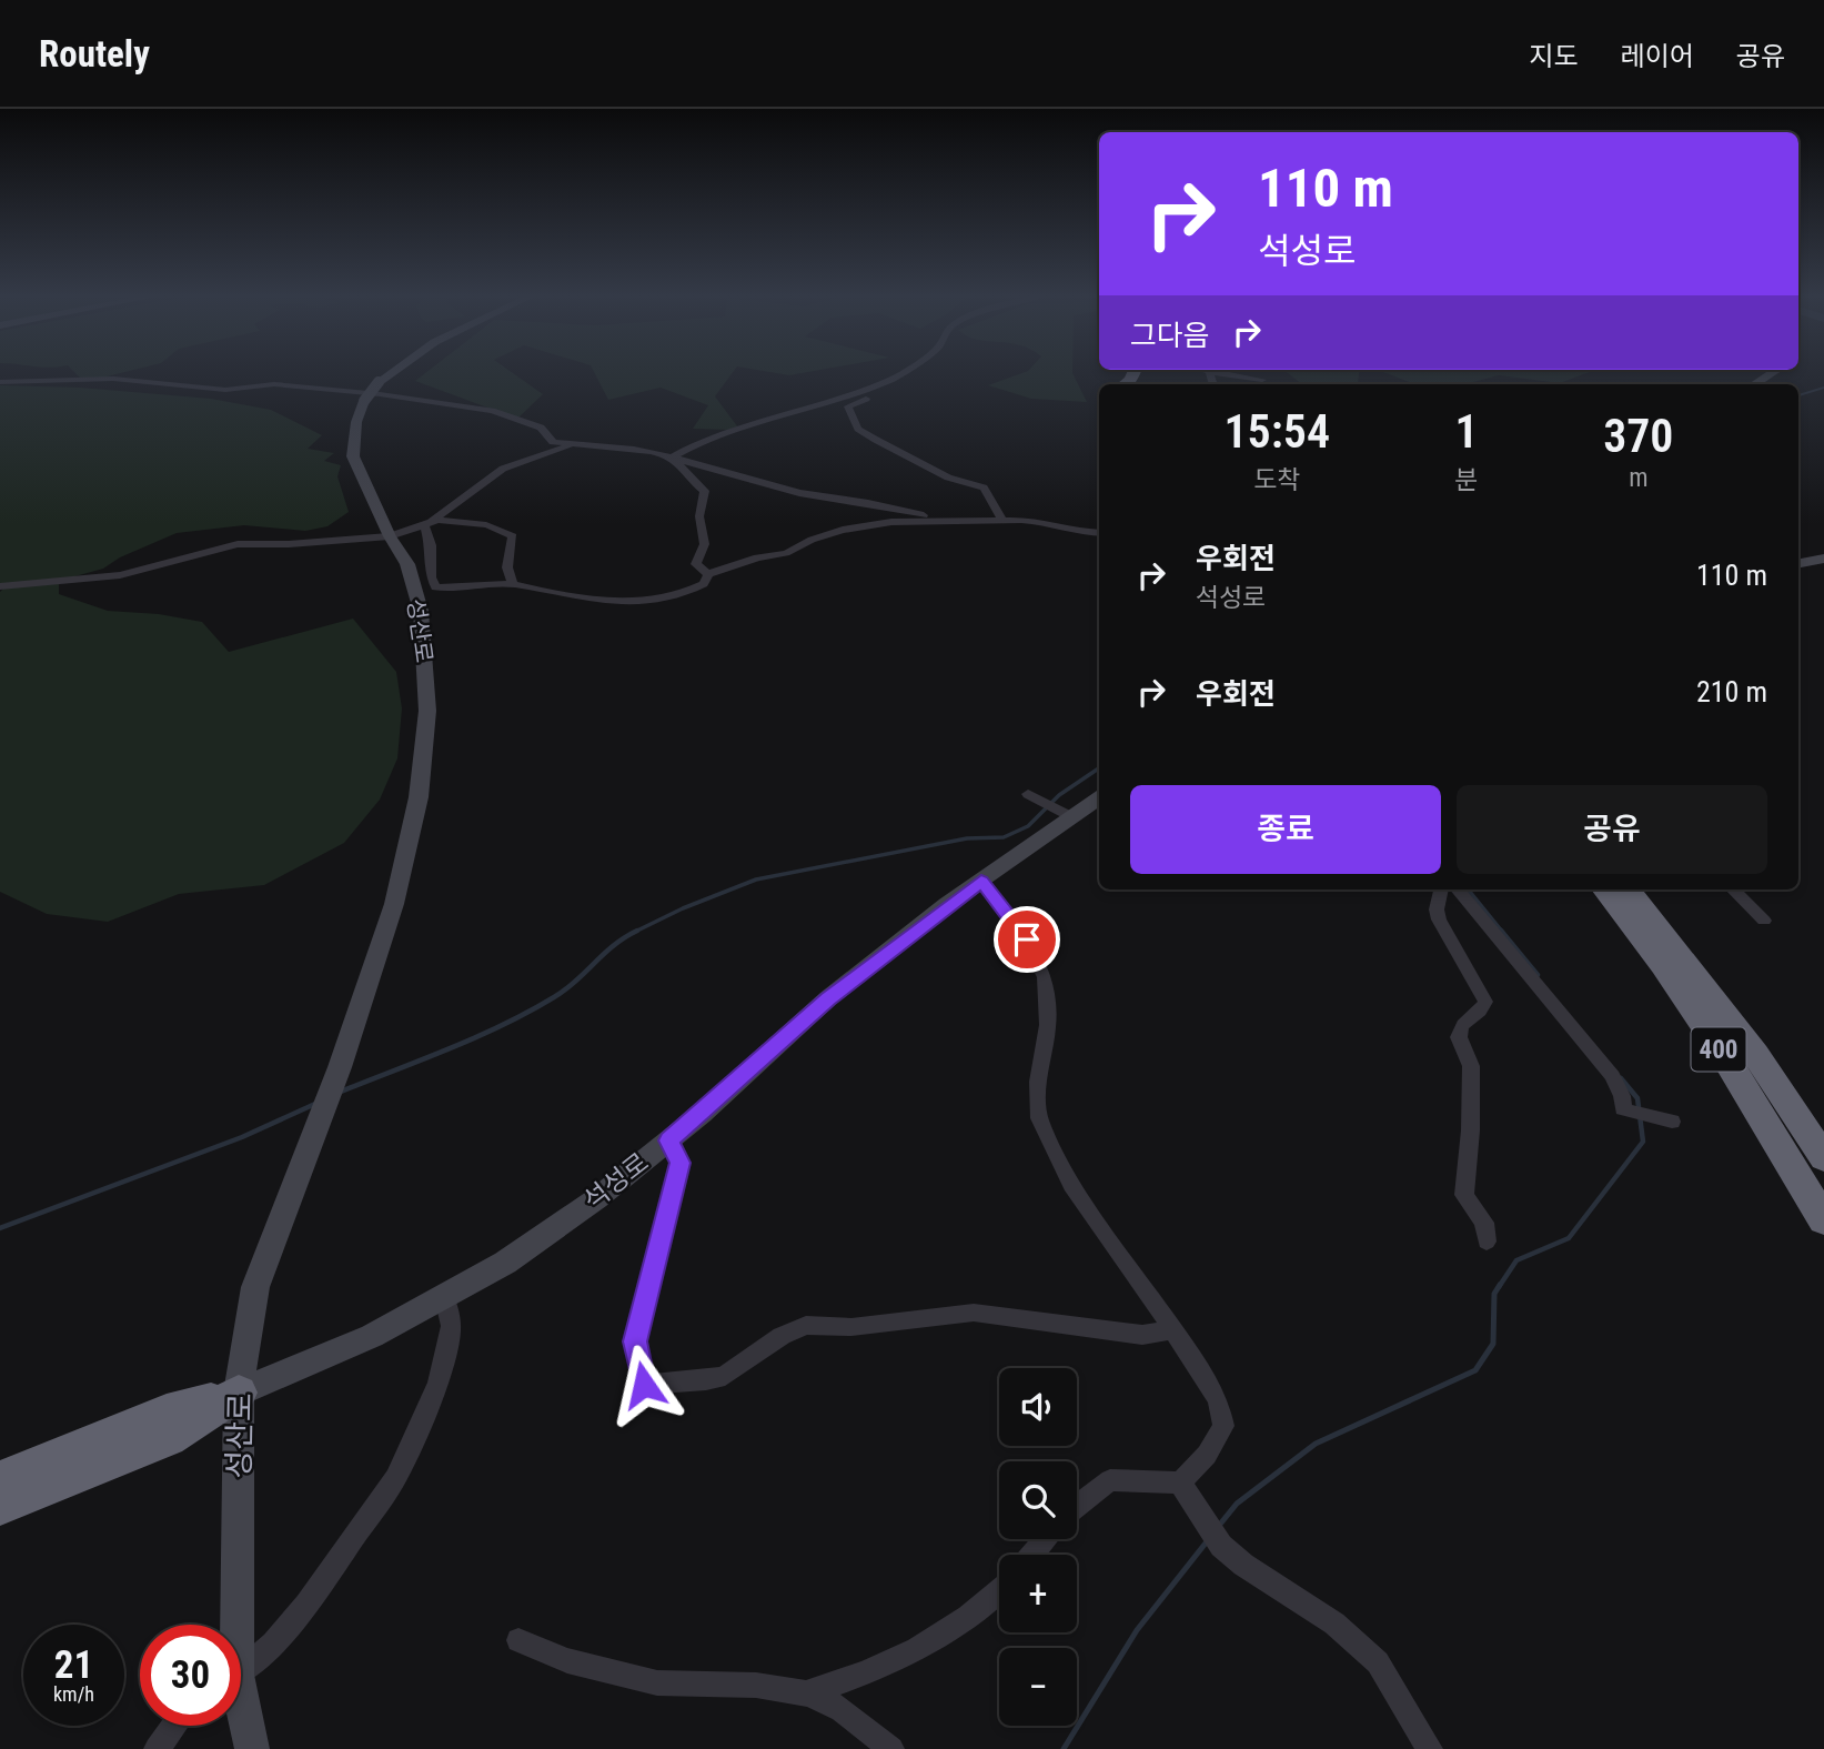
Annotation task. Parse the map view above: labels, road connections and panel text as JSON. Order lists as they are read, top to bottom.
{
  "streets": {
    "highway": ["400", "석성로"],
    "main road": ["성산로"]
  },
  "crossings": [
    ["성산로", "석성로"]
  ],
  "page": {
    "header": "Routely",
    "nav": ["지도", "레이어", "공유"],
    "turn": ["110 m", "석성로"],
    "then": "그다음",
    "eta": [
      "15:54",
      "도착",
      "1",
      "분",
      "370",
      "m"
    ],
    "list": [
      {
        "name": "우회전",
        "note": "석성로",
        "value": "110 m"
      },
      {
        "name": "우회전",
        "value": "210 m"
      }
    ],
    "buttons": ["종료", "공유"],
    "map_buttons": ["+", "−"],
    "speed": "21 km/h",
    "limit": "30"
  }
}
